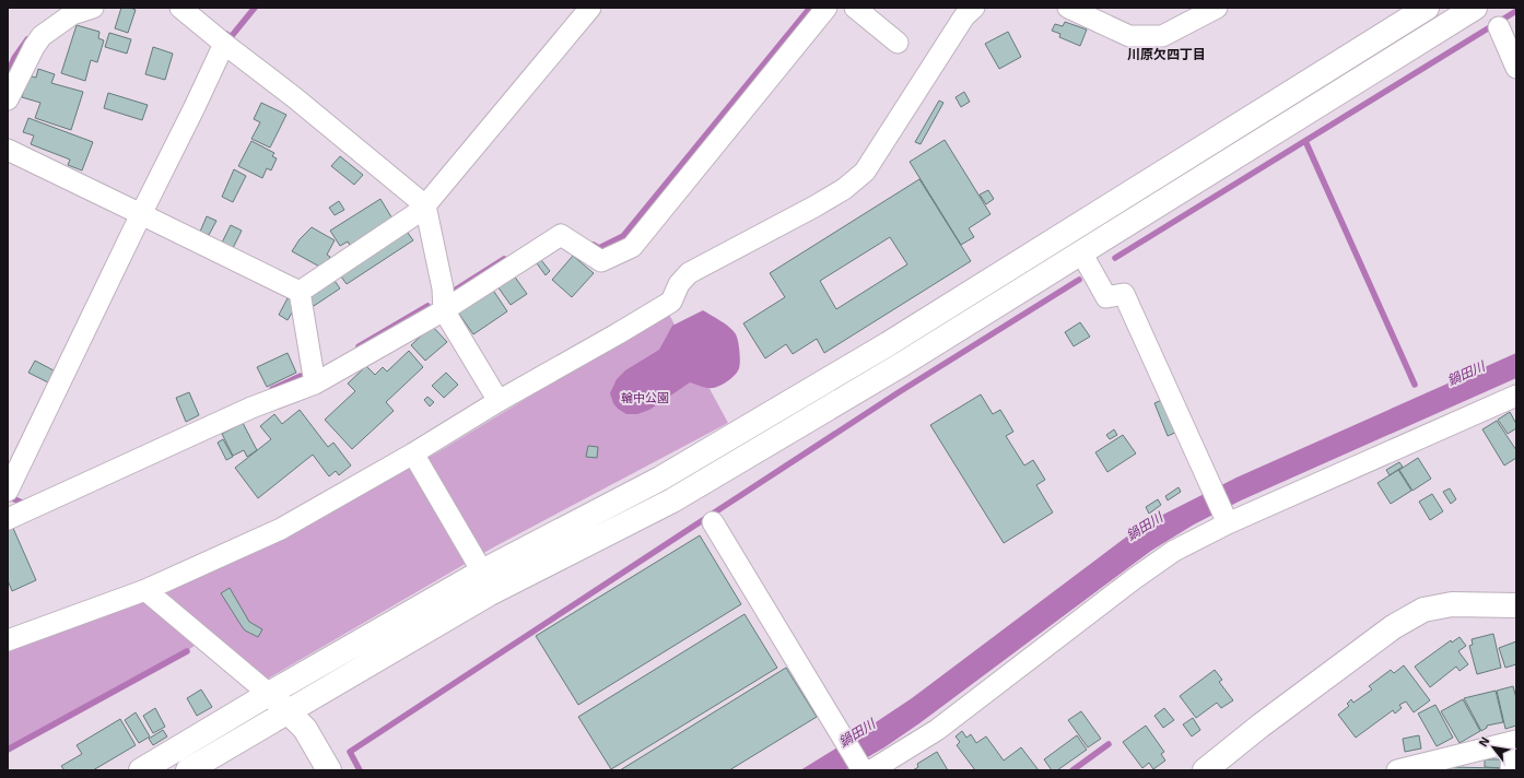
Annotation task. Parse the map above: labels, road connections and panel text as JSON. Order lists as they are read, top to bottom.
{
  "districts": ["川原欠四丁目"],
  "water": ["鍋田川"],
  "parks": ["輪中公園"],
  "north": "top left"
}
